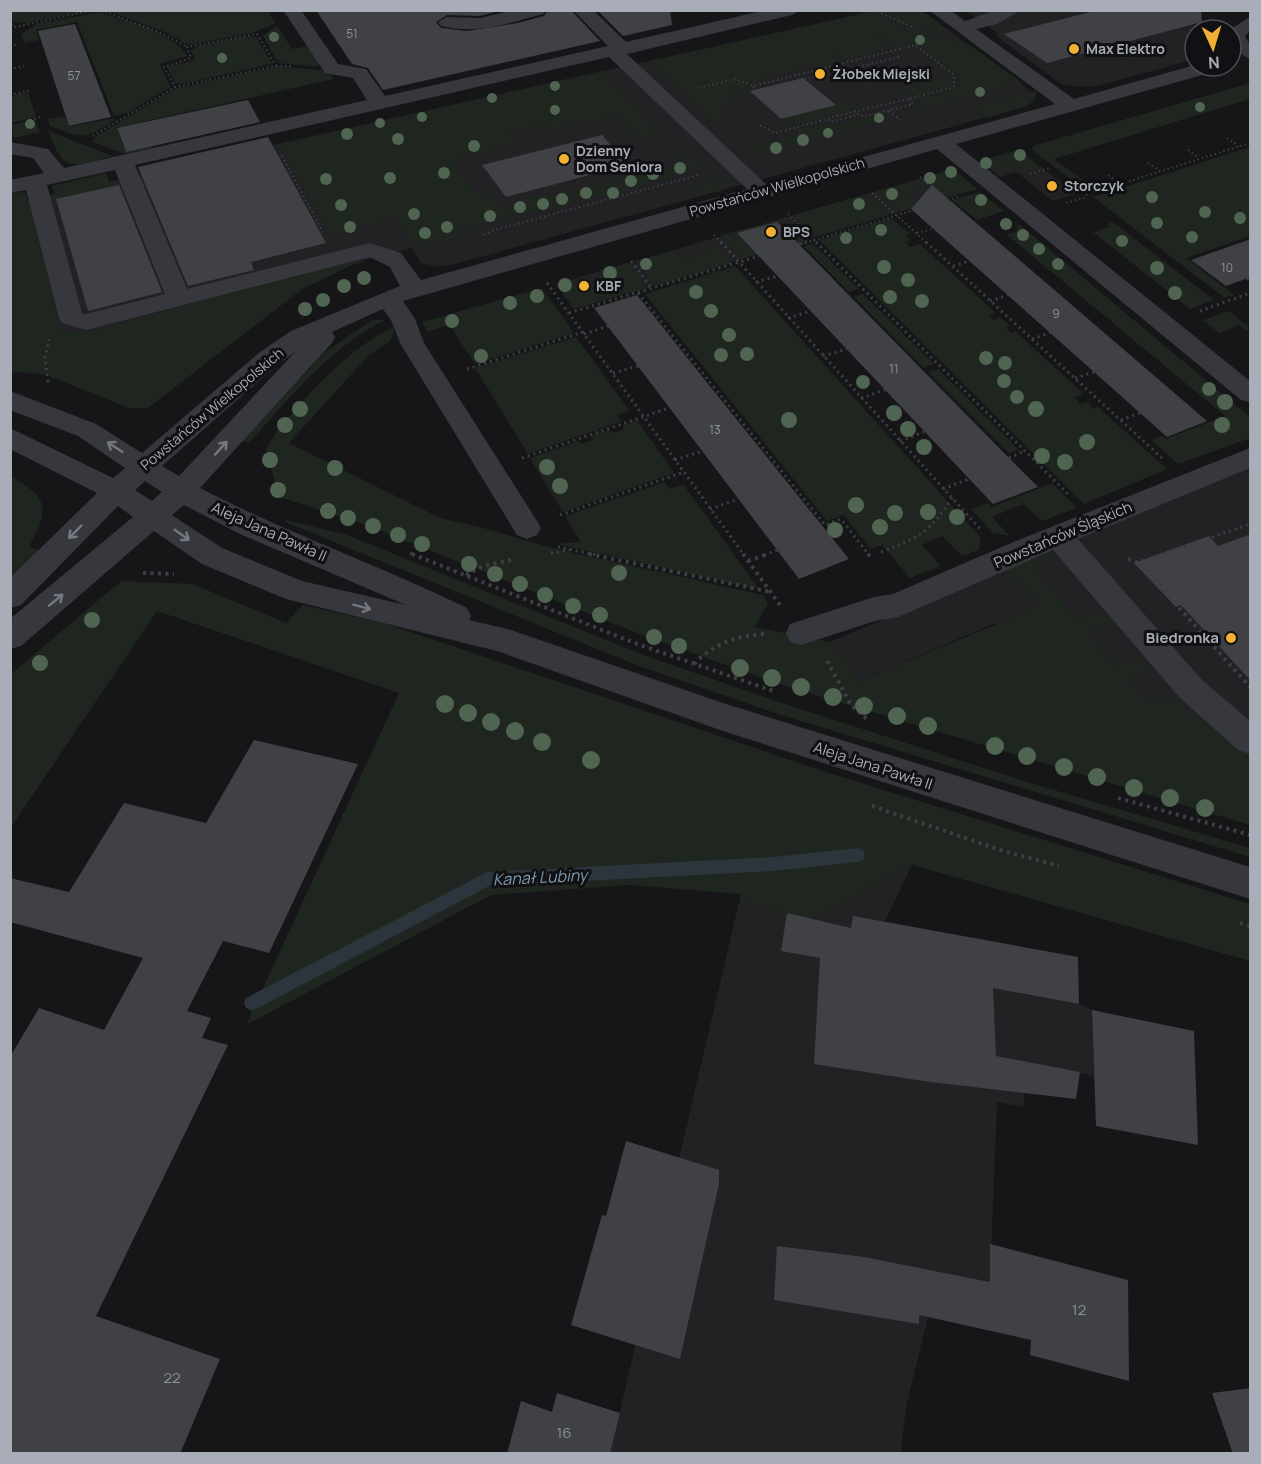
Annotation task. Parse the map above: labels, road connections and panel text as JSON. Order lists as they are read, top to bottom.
{
  "streets": {
    "street": ["Powstańców Wielkopolskich", "Aleja Jana Pawła II", "Powstańców Śląskich"]
  },
  "crossings": [
    ["Powstańców Wielkopolskich", "Aleja Jana Pawła II"]
  ],
  "water": ["Kanał Lubiny"],
  "places": [
    "Max Elektro",
    "Żłobek Miejski",
    "Dzienny Dom Seniora",
    "Storczyk",
    "BPS",
    "KBF",
    "Biedronka"
  ],
  "house_numbers": [
    "51",
    "57",
    "10",
    "9",
    "11",
    "13",
    "12",
    "22",
    "16"
  ],
  "north": "bottom"
}
